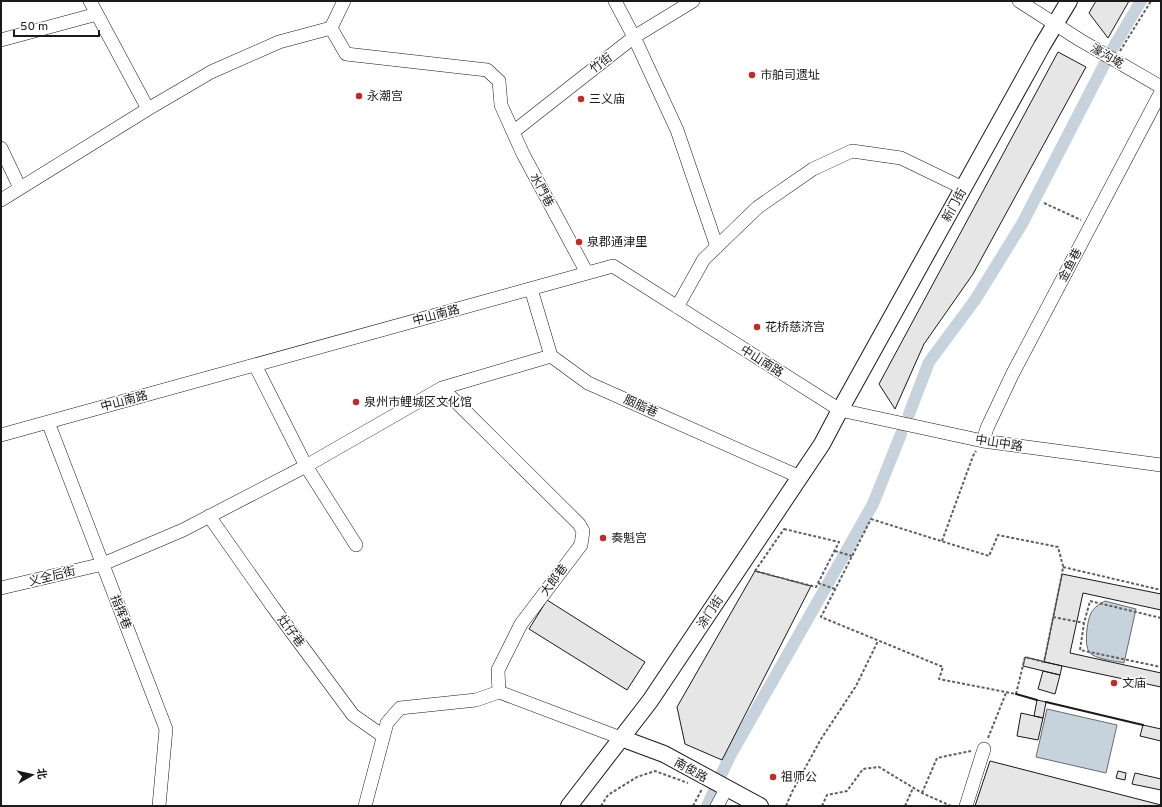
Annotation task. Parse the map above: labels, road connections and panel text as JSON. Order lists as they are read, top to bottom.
{
  "streets": {
    "main road": ["新门街", "涂门街", "南俊路"],
    "street": [
      "濠沟墘",
      "竹街",
      "水門巷",
      "金鱼巷",
      "中山南路",
      "胭脂巷",
      "中山中路",
      "义全后街",
      "大郎巷",
      "指挥巷",
      "灶仔巷"
    ]
  },
  "crossings": [
    ["濠沟墘", "新门街"],
    ["竹街", "水門巷"],
    ["水門巷", "中山南路"],
    ["新门街", "中山南路"],
    ["新门街", "中山中路"],
    ["新门街", "涂门街"],
    ["金鱼巷", "中山中路"],
    ["中山南路", "中山中路"],
    ["中山南路", "指挥巷"],
    ["中山南路", "涂门街"],
    ["胭脂巷", "义全后街"],
    ["胭脂巷", "涂门街"],
    ["中山中路", "涂门街"],
    ["义全后街", "大郎巷"],
    ["义全后街", "指挥巷"],
    ["义全后街", "灶仔巷"],
    ["涂门街", "南俊路"]
  ],
  "places": [
    "市舶司遗址",
    "永潮宫",
    "三义庙",
    "泉郡通津里",
    "花桥慈济宫",
    "泉州市鲤城区文化馆",
    "奏魁宫",
    "文庙",
    "祖师公"
  ],
  "scale_bar": "50 m",
  "north": "right"
}
